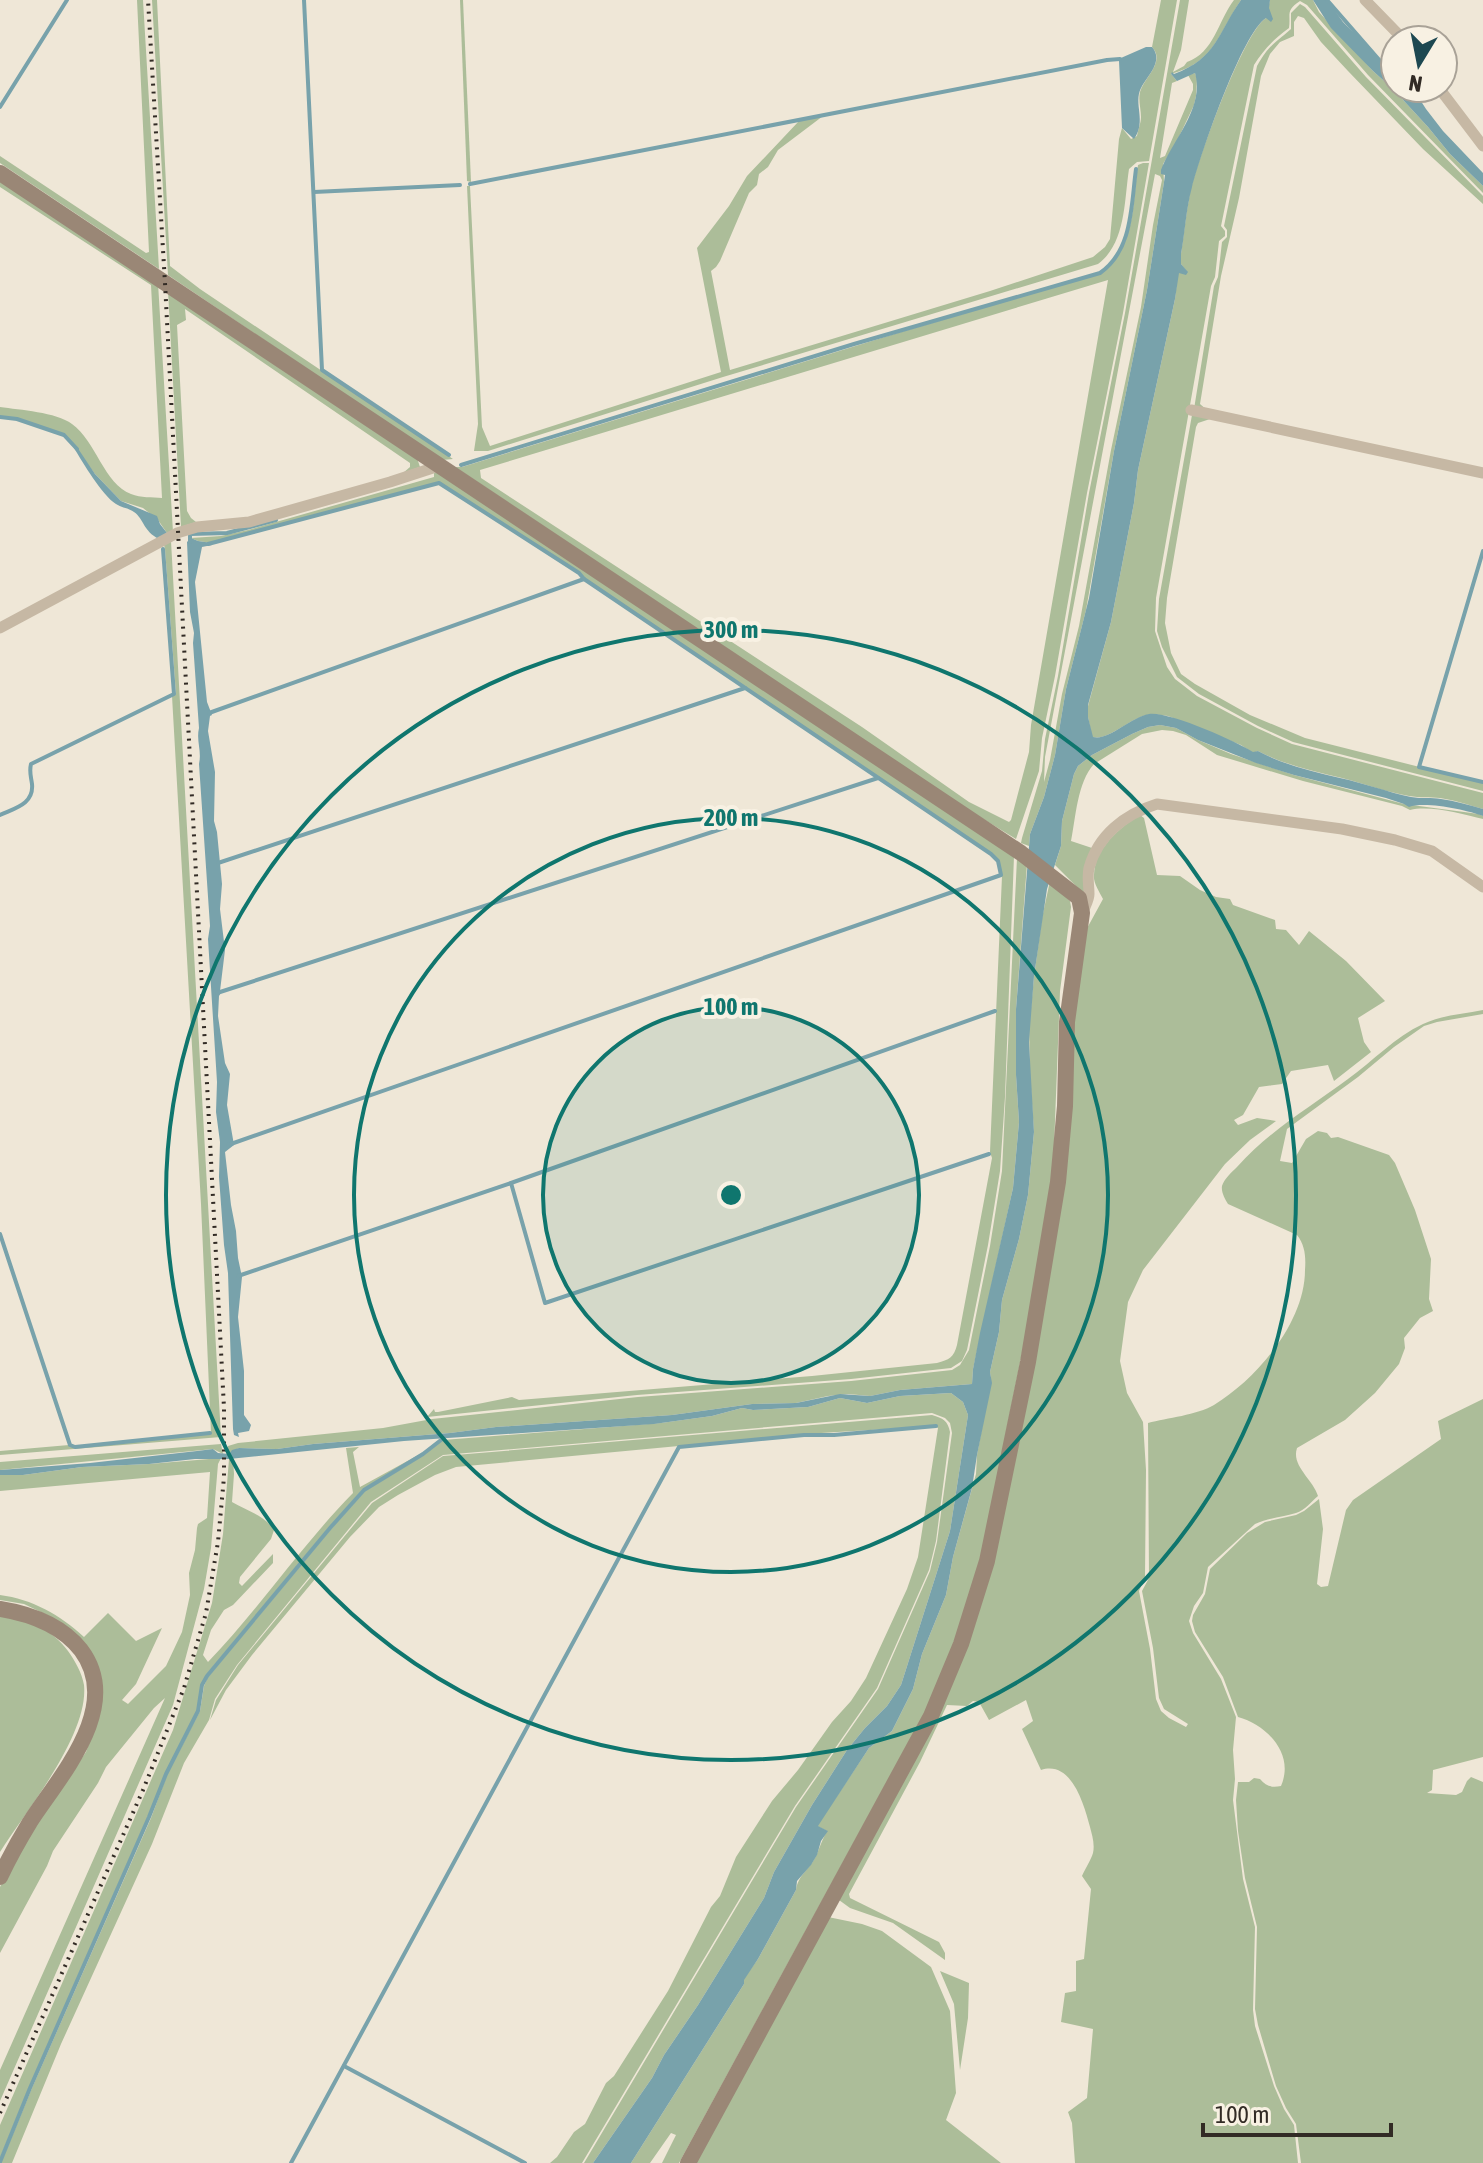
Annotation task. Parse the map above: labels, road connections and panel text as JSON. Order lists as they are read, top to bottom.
{
  "scale_bar": "100 m",
  "north": "bottom",
  "rings": ["300 m", "200 m", "100 m"]
}
